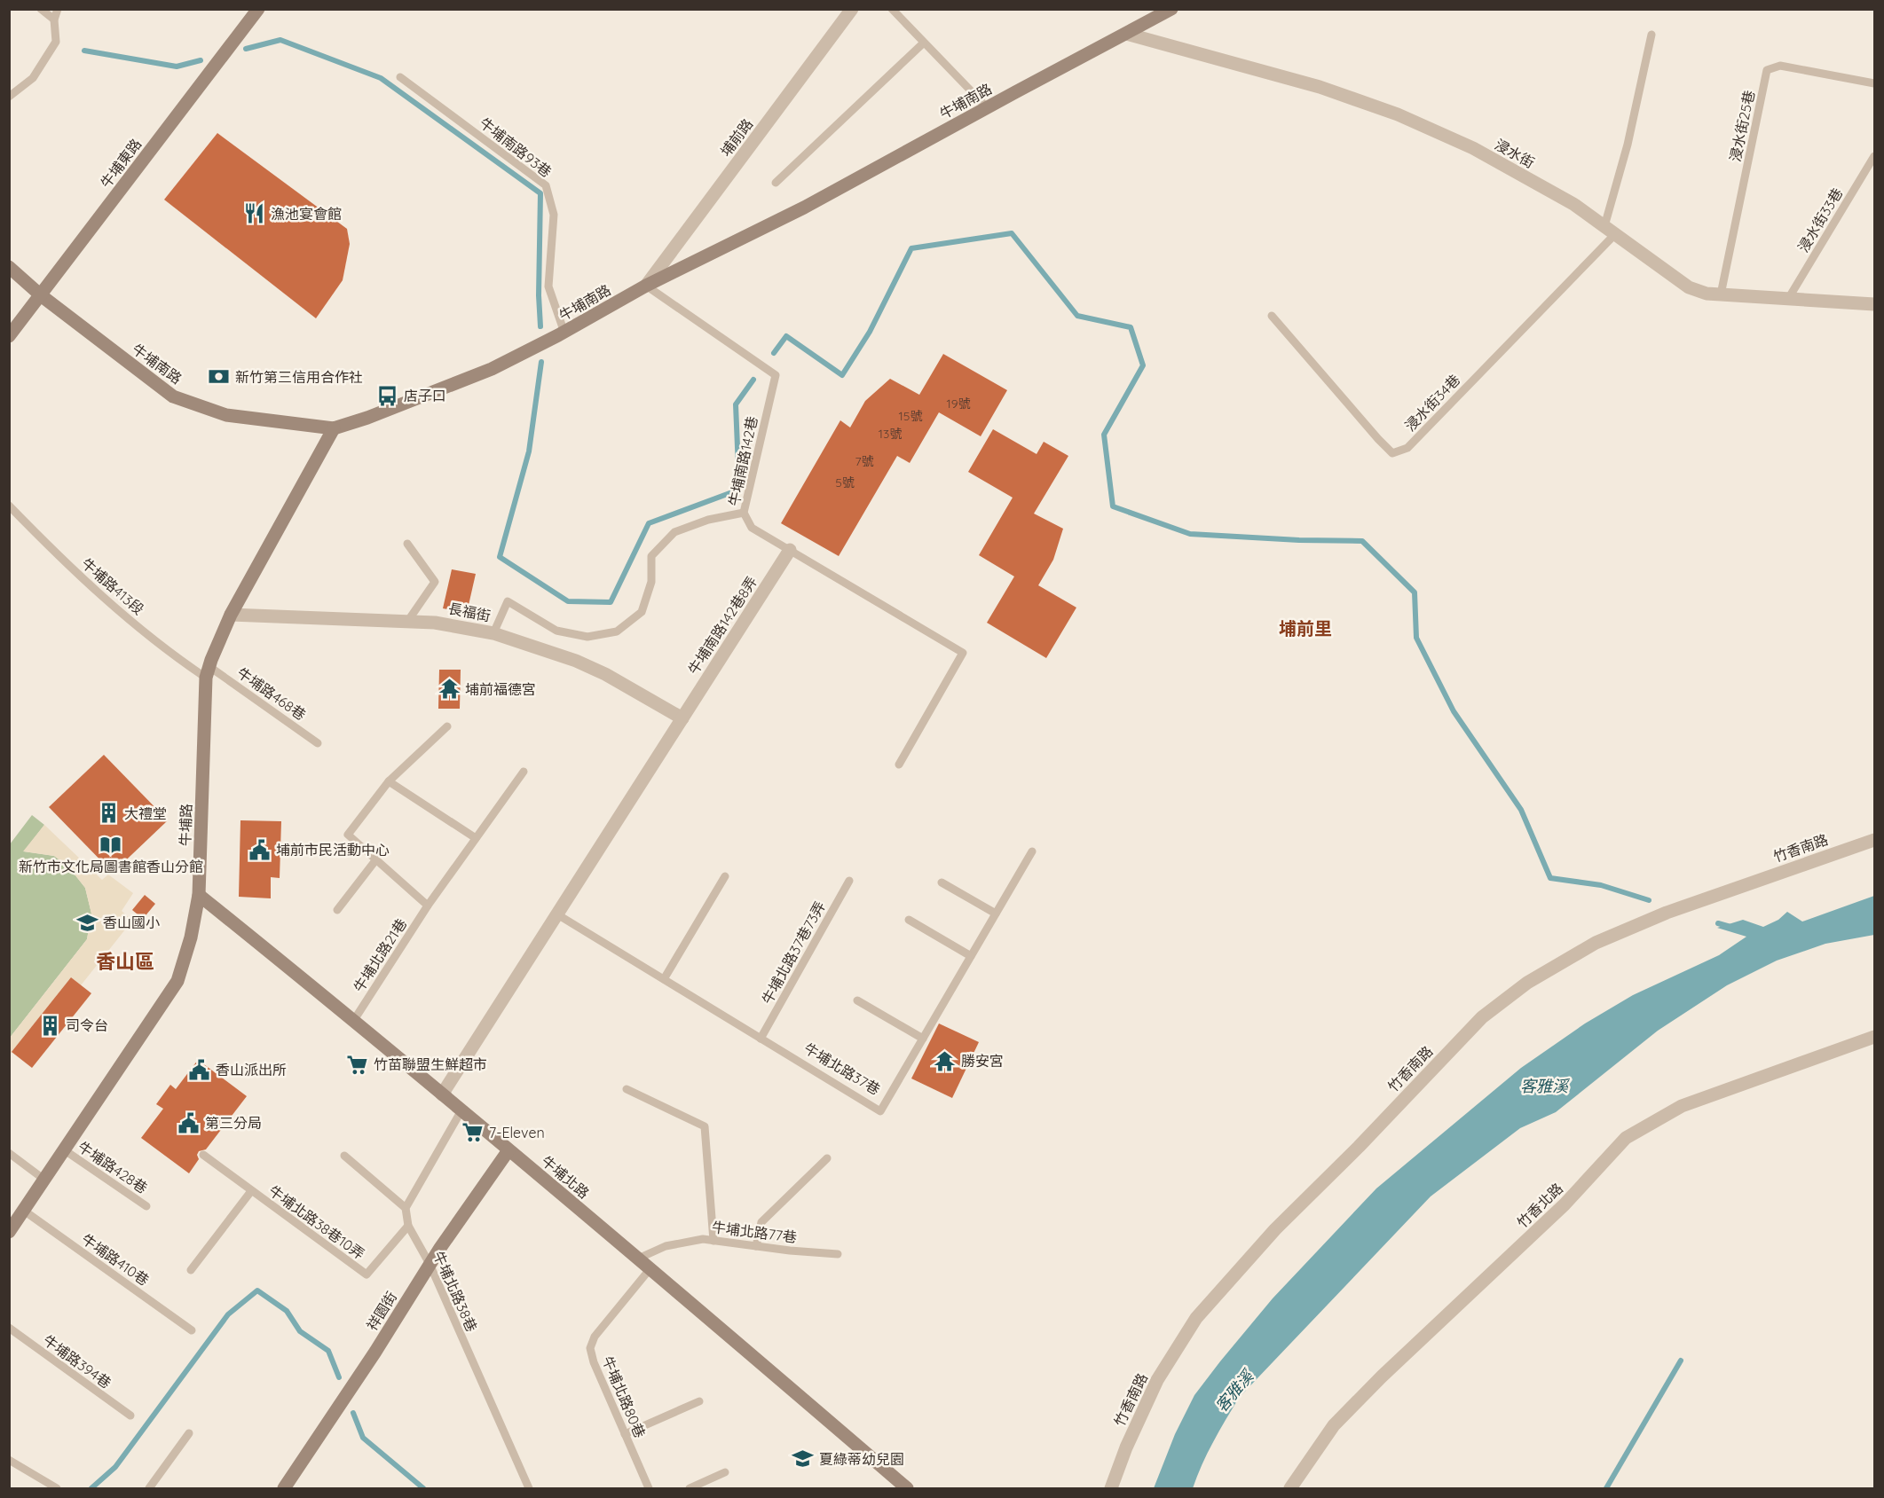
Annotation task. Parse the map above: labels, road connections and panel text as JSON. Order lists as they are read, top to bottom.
{
  "streets": {
    "street": [
      "牛埔南路",
      "埔前路",
      "浸水街",
      "牛埔東路",
      "長福街",
      "牛埔南路142巷8弄",
      "牛埔路",
      "竹香南路",
      "牛埔北路",
      "竹香北路",
      "祥園街"
    ],
    "lane": [
      "浸水街25巷",
      "牛埔南路93巷",
      "浸水街33巷",
      "浸水街34巷",
      "牛埔南路142巷",
      "牛埔路413段",
      "牛埔路468巷",
      "牛埔北路37巷73弄",
      "牛埔北路21巷",
      "牛埔北路37巷",
      "牛埔路428巷",
      "牛埔北路38巷10弄",
      "牛埔北路77巷",
      "牛埔路410巷",
      "牛埔北路38巷",
      "牛埔路394巷",
      "牛埔北路80巷"
    ]
  },
  "crossings": [
    ["牛埔南路", "埔前路"],
    ["牛埔南路", "牛埔南路93巷"],
    ["牛埔南路", "浸水街"],
    ["牛埔南路", "牛埔東路"],
    ["牛埔南路", "牛埔南路142巷"],
    ["牛埔南路", "牛埔路"],
    ["浸水街25巷", "浸水街"],
    ["埔前路", "牛埔南路142巷"],
    ["浸水街", "浸水街33巷"],
    ["浸水街", "浸水街34巷"],
    ["牛埔南路142巷", "牛埔南路142巷8弄"],
    ["牛埔路413段", "牛埔路468巷"],
    ["牛埔路413段", "牛埔路"],
    ["長福街", "牛埔南路142巷8弄"],
    ["長福街", "牛埔路"],
    ["牛埔路468巷", "牛埔路"],
    ["牛埔路", "牛埔路428巷"],
    ["牛埔路", "牛埔北路"],
    ["牛埔路", "牛埔路410巷"],
    ["牛埔北路37巷73弄", "牛埔北路37巷"],
    ["牛埔北路21巷", "牛埔北路"],
    ["牛埔北路", "牛埔北路77巷"],
    ["牛埔北路", "祥園街"],
    ["牛埔北路", "牛埔北路80巷"],
    ["牛埔北路38巷10弄", "牛埔北路38巷"],
    ["牛埔北路38巷", "祥園街"]
  ],
  "districts": ["埔前里", "香山區"],
  "water": ["客雅溪"],
  "places": {
    "restaurant": ["漁池宴會館"],
    "bank": ["新竹第三信用合作社"],
    "bus stop": ["店子口"],
    "temple": ["埔前福德宮", "勝安宮"],
    "building": ["大禮堂", "司令台"],
    "library": ["新竹市文化局圖書館香山分館"],
    "public building": ["埔前市民活動中心", "香山派出所", "第三分局"],
    "school or university": ["香山國小", "夏綠蒂幼兒園"],
    "supermarket": ["竹苗聯盟生鮮超市", "7-Eleven"]
  },
  "house_numbers": [
    "19號",
    "15號",
    "13號",
    "7號",
    "5號"
  ]
}
